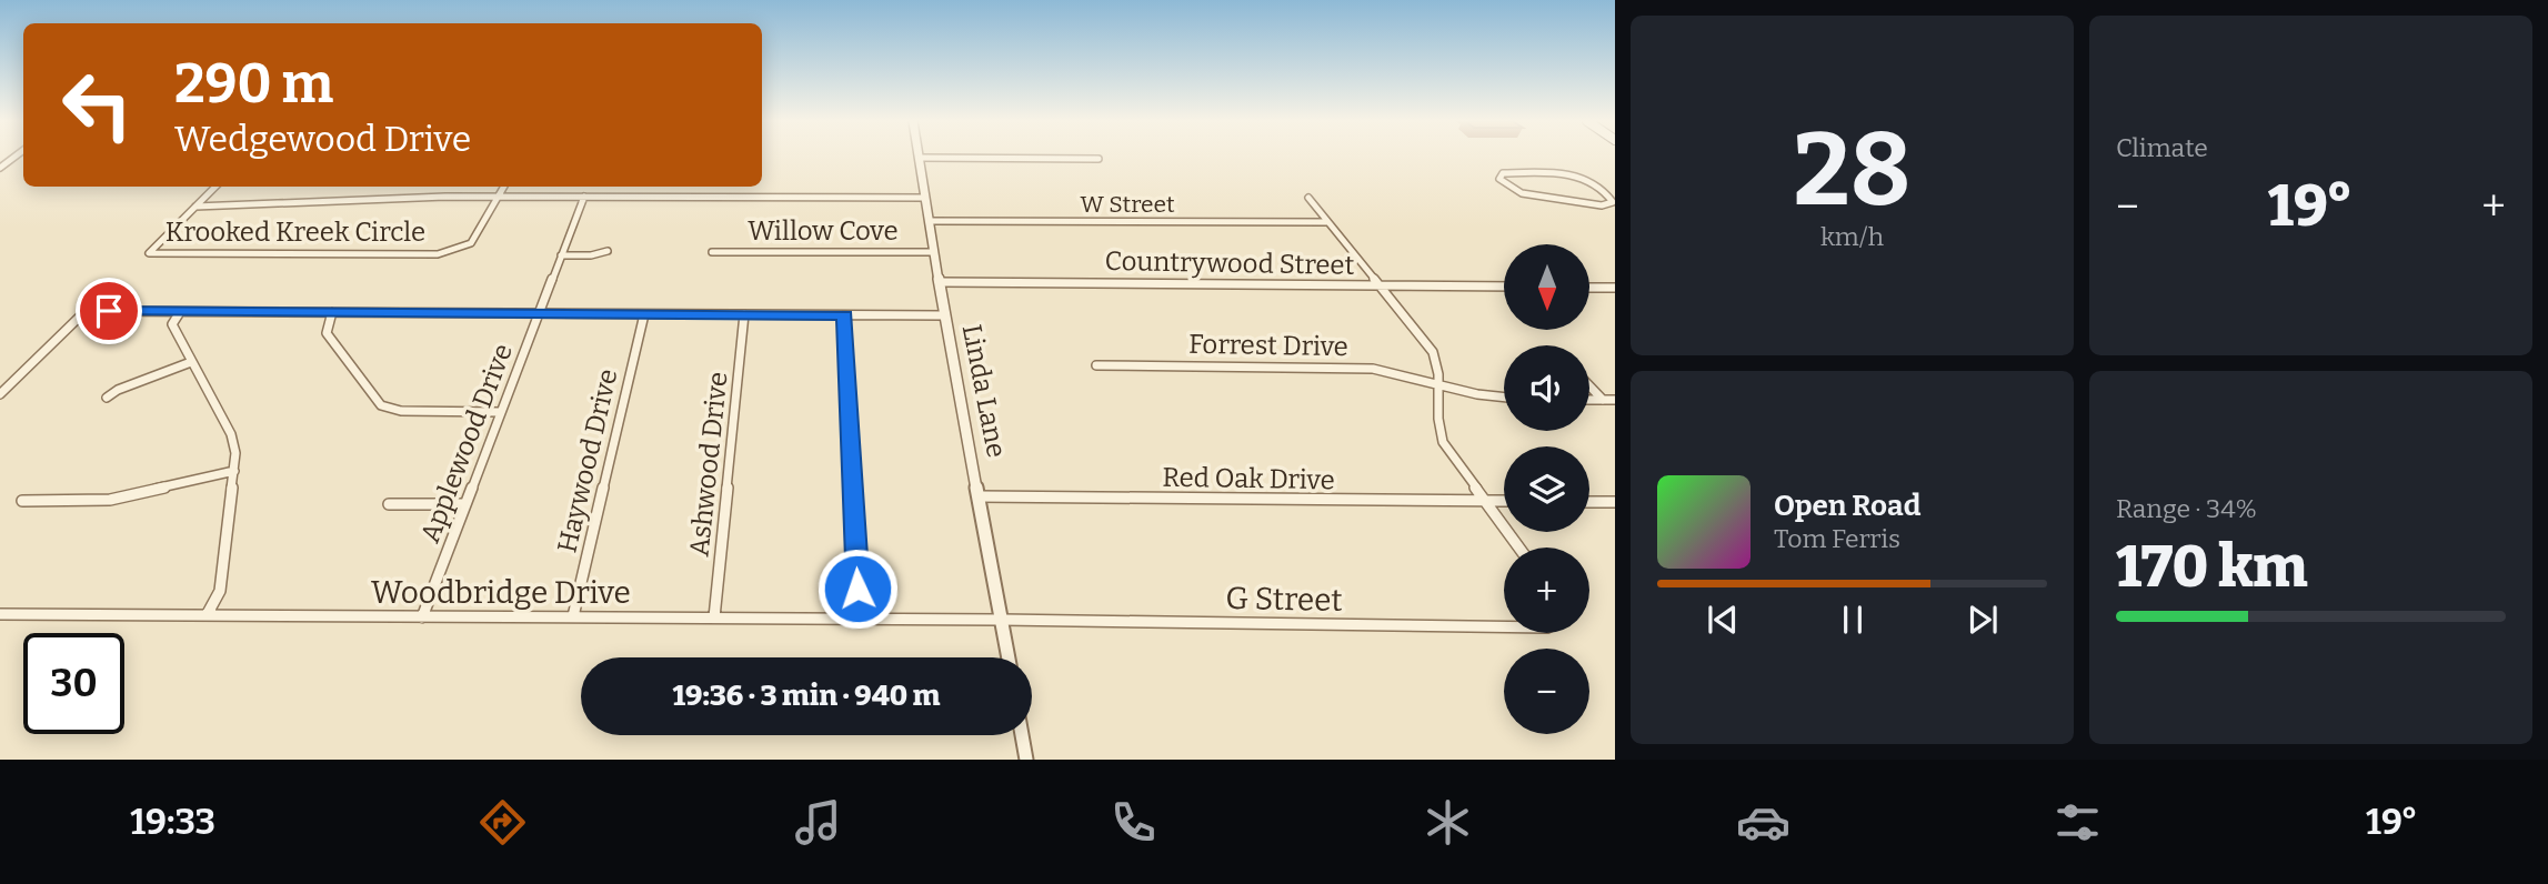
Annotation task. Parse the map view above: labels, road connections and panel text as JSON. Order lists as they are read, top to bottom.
{
  "streets": {
    "street": [
      "W Street",
      "Willow Cove",
      "Krooked Kreek Circle",
      "Countrywood Street",
      "Forrest Drive",
      "Linda Lane",
      "Applewood Drive",
      "Haywood Drive",
      "Ashwood Drive",
      "Red Oak Drive",
      "Woodbridge Drive",
      "G Street"
    ]
  },
  "crossings": [
    ["W Street", "Linda Lane"],
    ["Willow Cove", "Linda Lane"],
    ["Countrywood Street", "Linda Lane"],
    ["Linda Lane", "Red Oak Drive"],
    ["Linda Lane", "Woodbridge Drive"],
    ["Linda Lane", "G Street"],
    ["Applewood Drive", "Woodbridge Drive"],
    ["Haywood Drive", "Woodbridge Drive"],
    ["Ashwood Drive", "Woodbridge Drive"],
    ["Woodbridge Drive", "G Street"]
  ],
  "north": "bottom",
  "page": {
    "tile": [
      ["28", "km/h"],
      "Climate",
      ["Range · 34%", "170 km"]
    ],
    "turn": ["290 m", "Wedgewood Drive"],
    "heat": ["−", "19°", "+"],
    "map_buttons": ["+", "−"],
    "song": ["Open Road", "Tom Ferris"],
    "limit": "30",
    "trip": "19:36 · 3 min · 940 m",
    "tabs": ["19:33", "19°"]
  }
}
